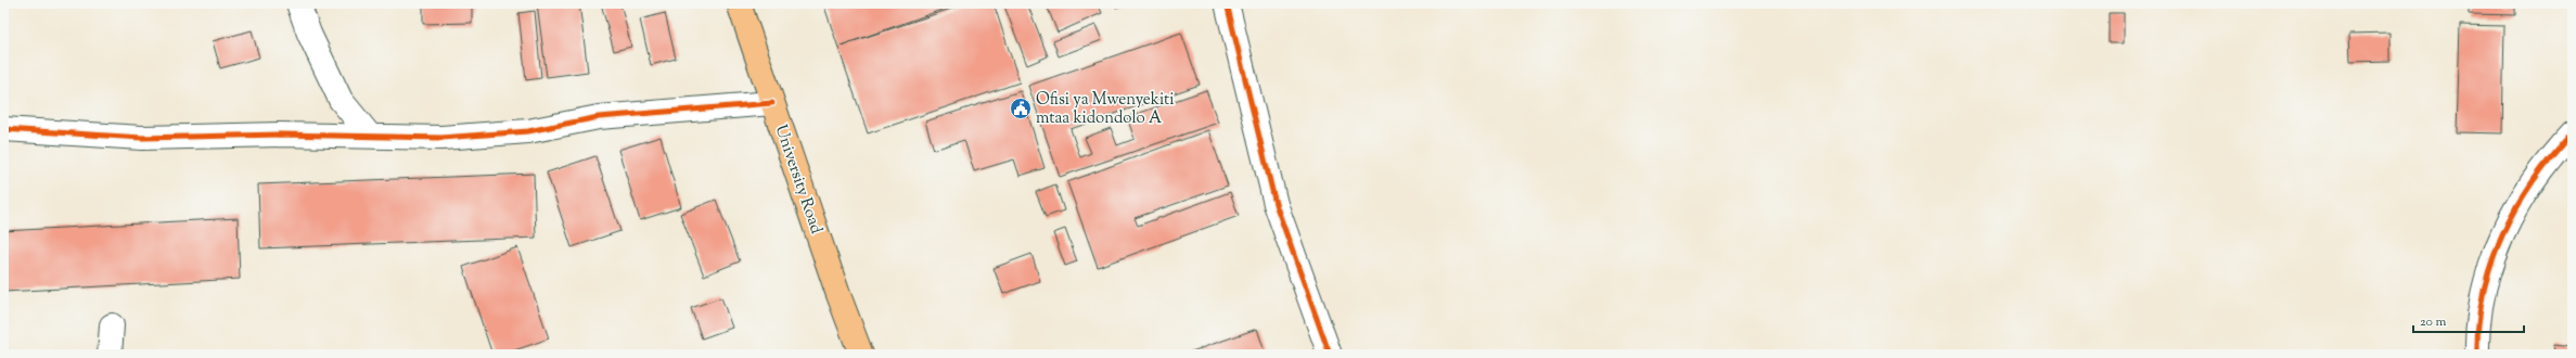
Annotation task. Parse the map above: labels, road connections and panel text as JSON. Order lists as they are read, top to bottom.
{
  "streets": {
    "main road": ["University Road"]
  },
  "places": {
    "public building": ["Ofisi ya Mwenyekiti mtaa kidondolo A"]
  },
  "scale_bar": "20 m"
}
